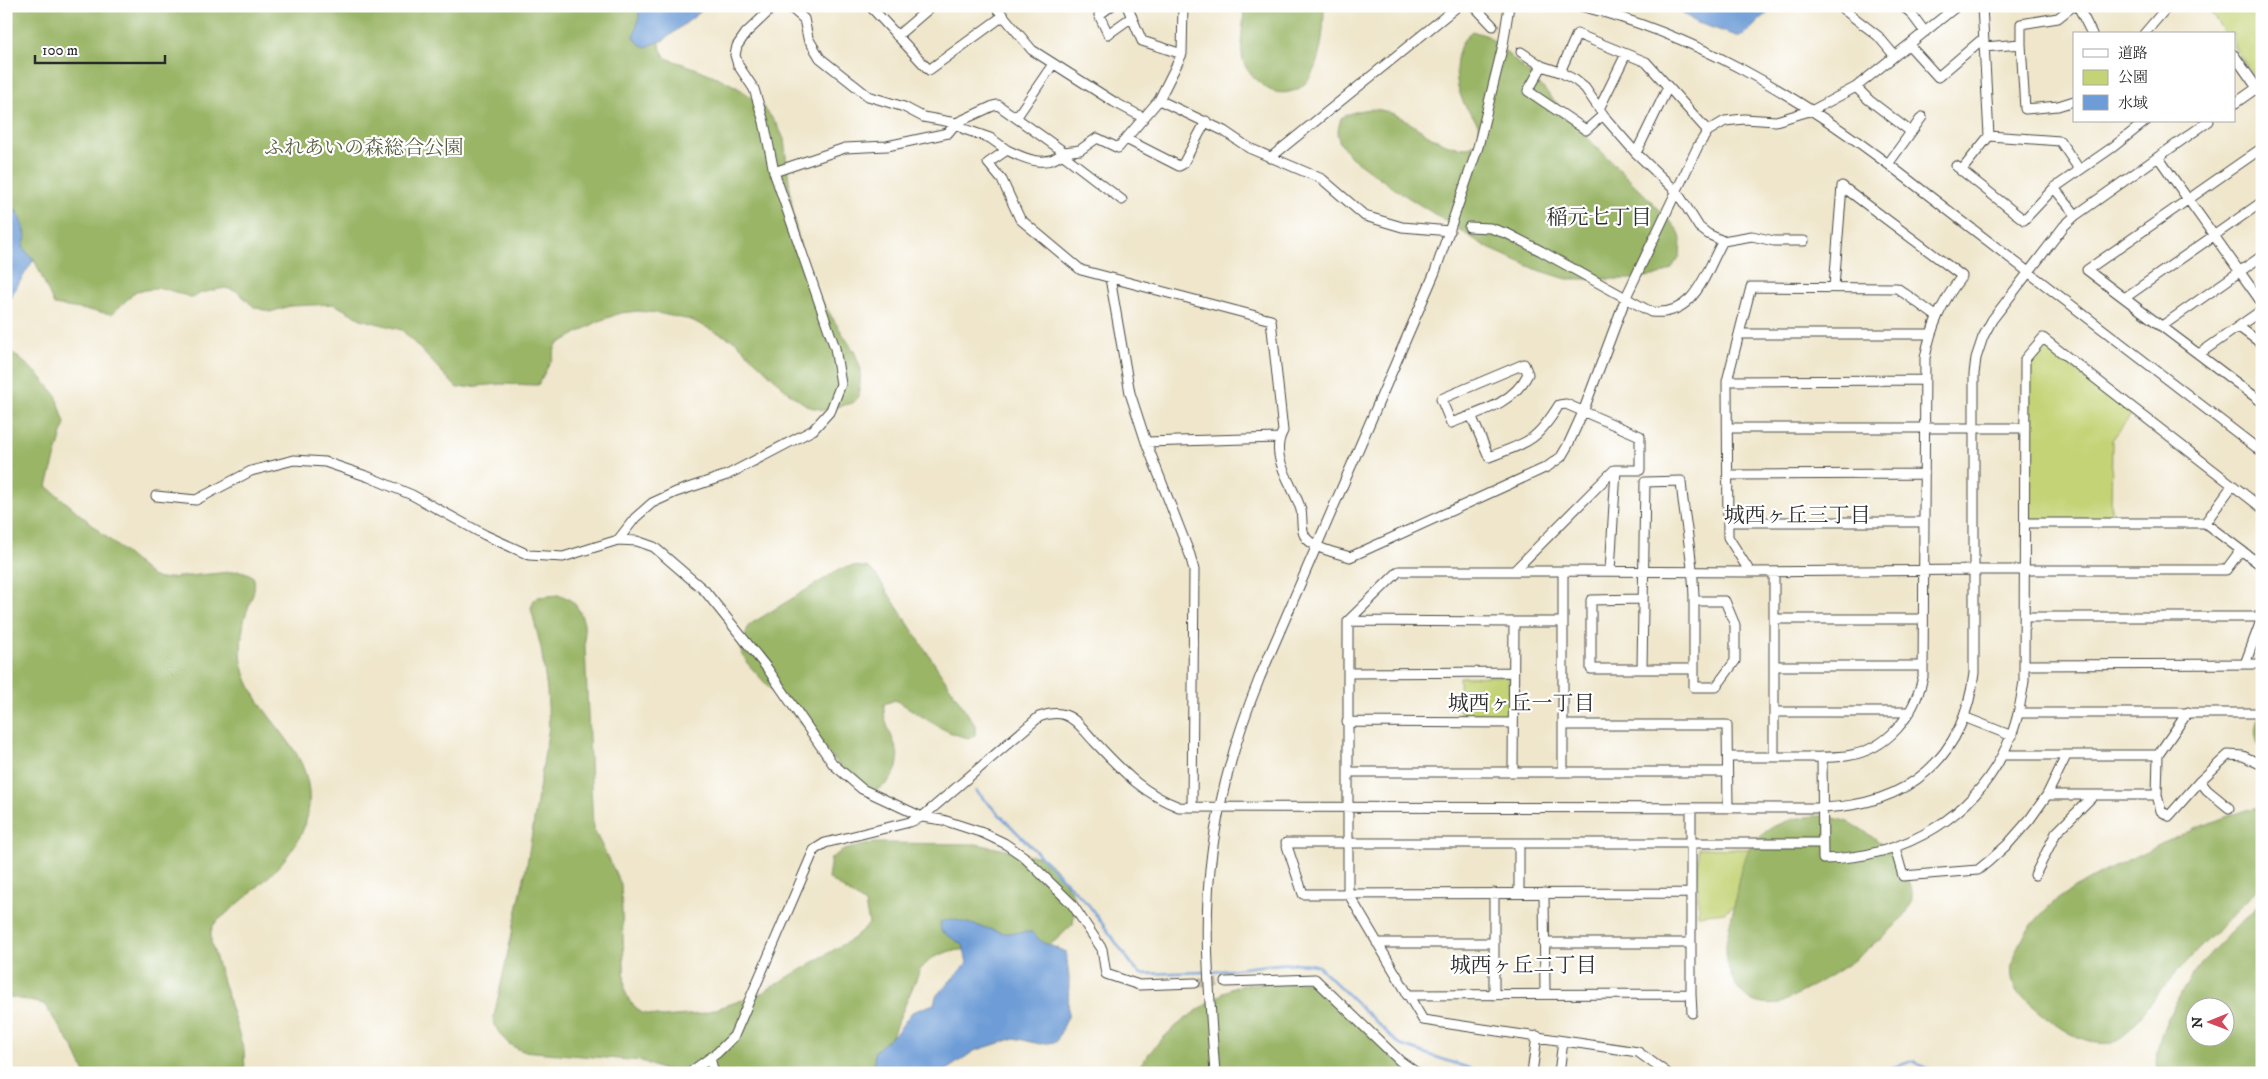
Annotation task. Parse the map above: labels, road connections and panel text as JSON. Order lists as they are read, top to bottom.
{
  "districts": [
    "稲元七丁目",
    "城西ヶ丘三丁目",
    "城西ヶ丘一丁目",
    "城西ヶ丘二丁目"
  ],
  "parks": ["ふれあいの森総合公園"],
  "legend": ["道路", "公園", "水域"],
  "scale_bar": "100 m",
  "north": "left"
}
